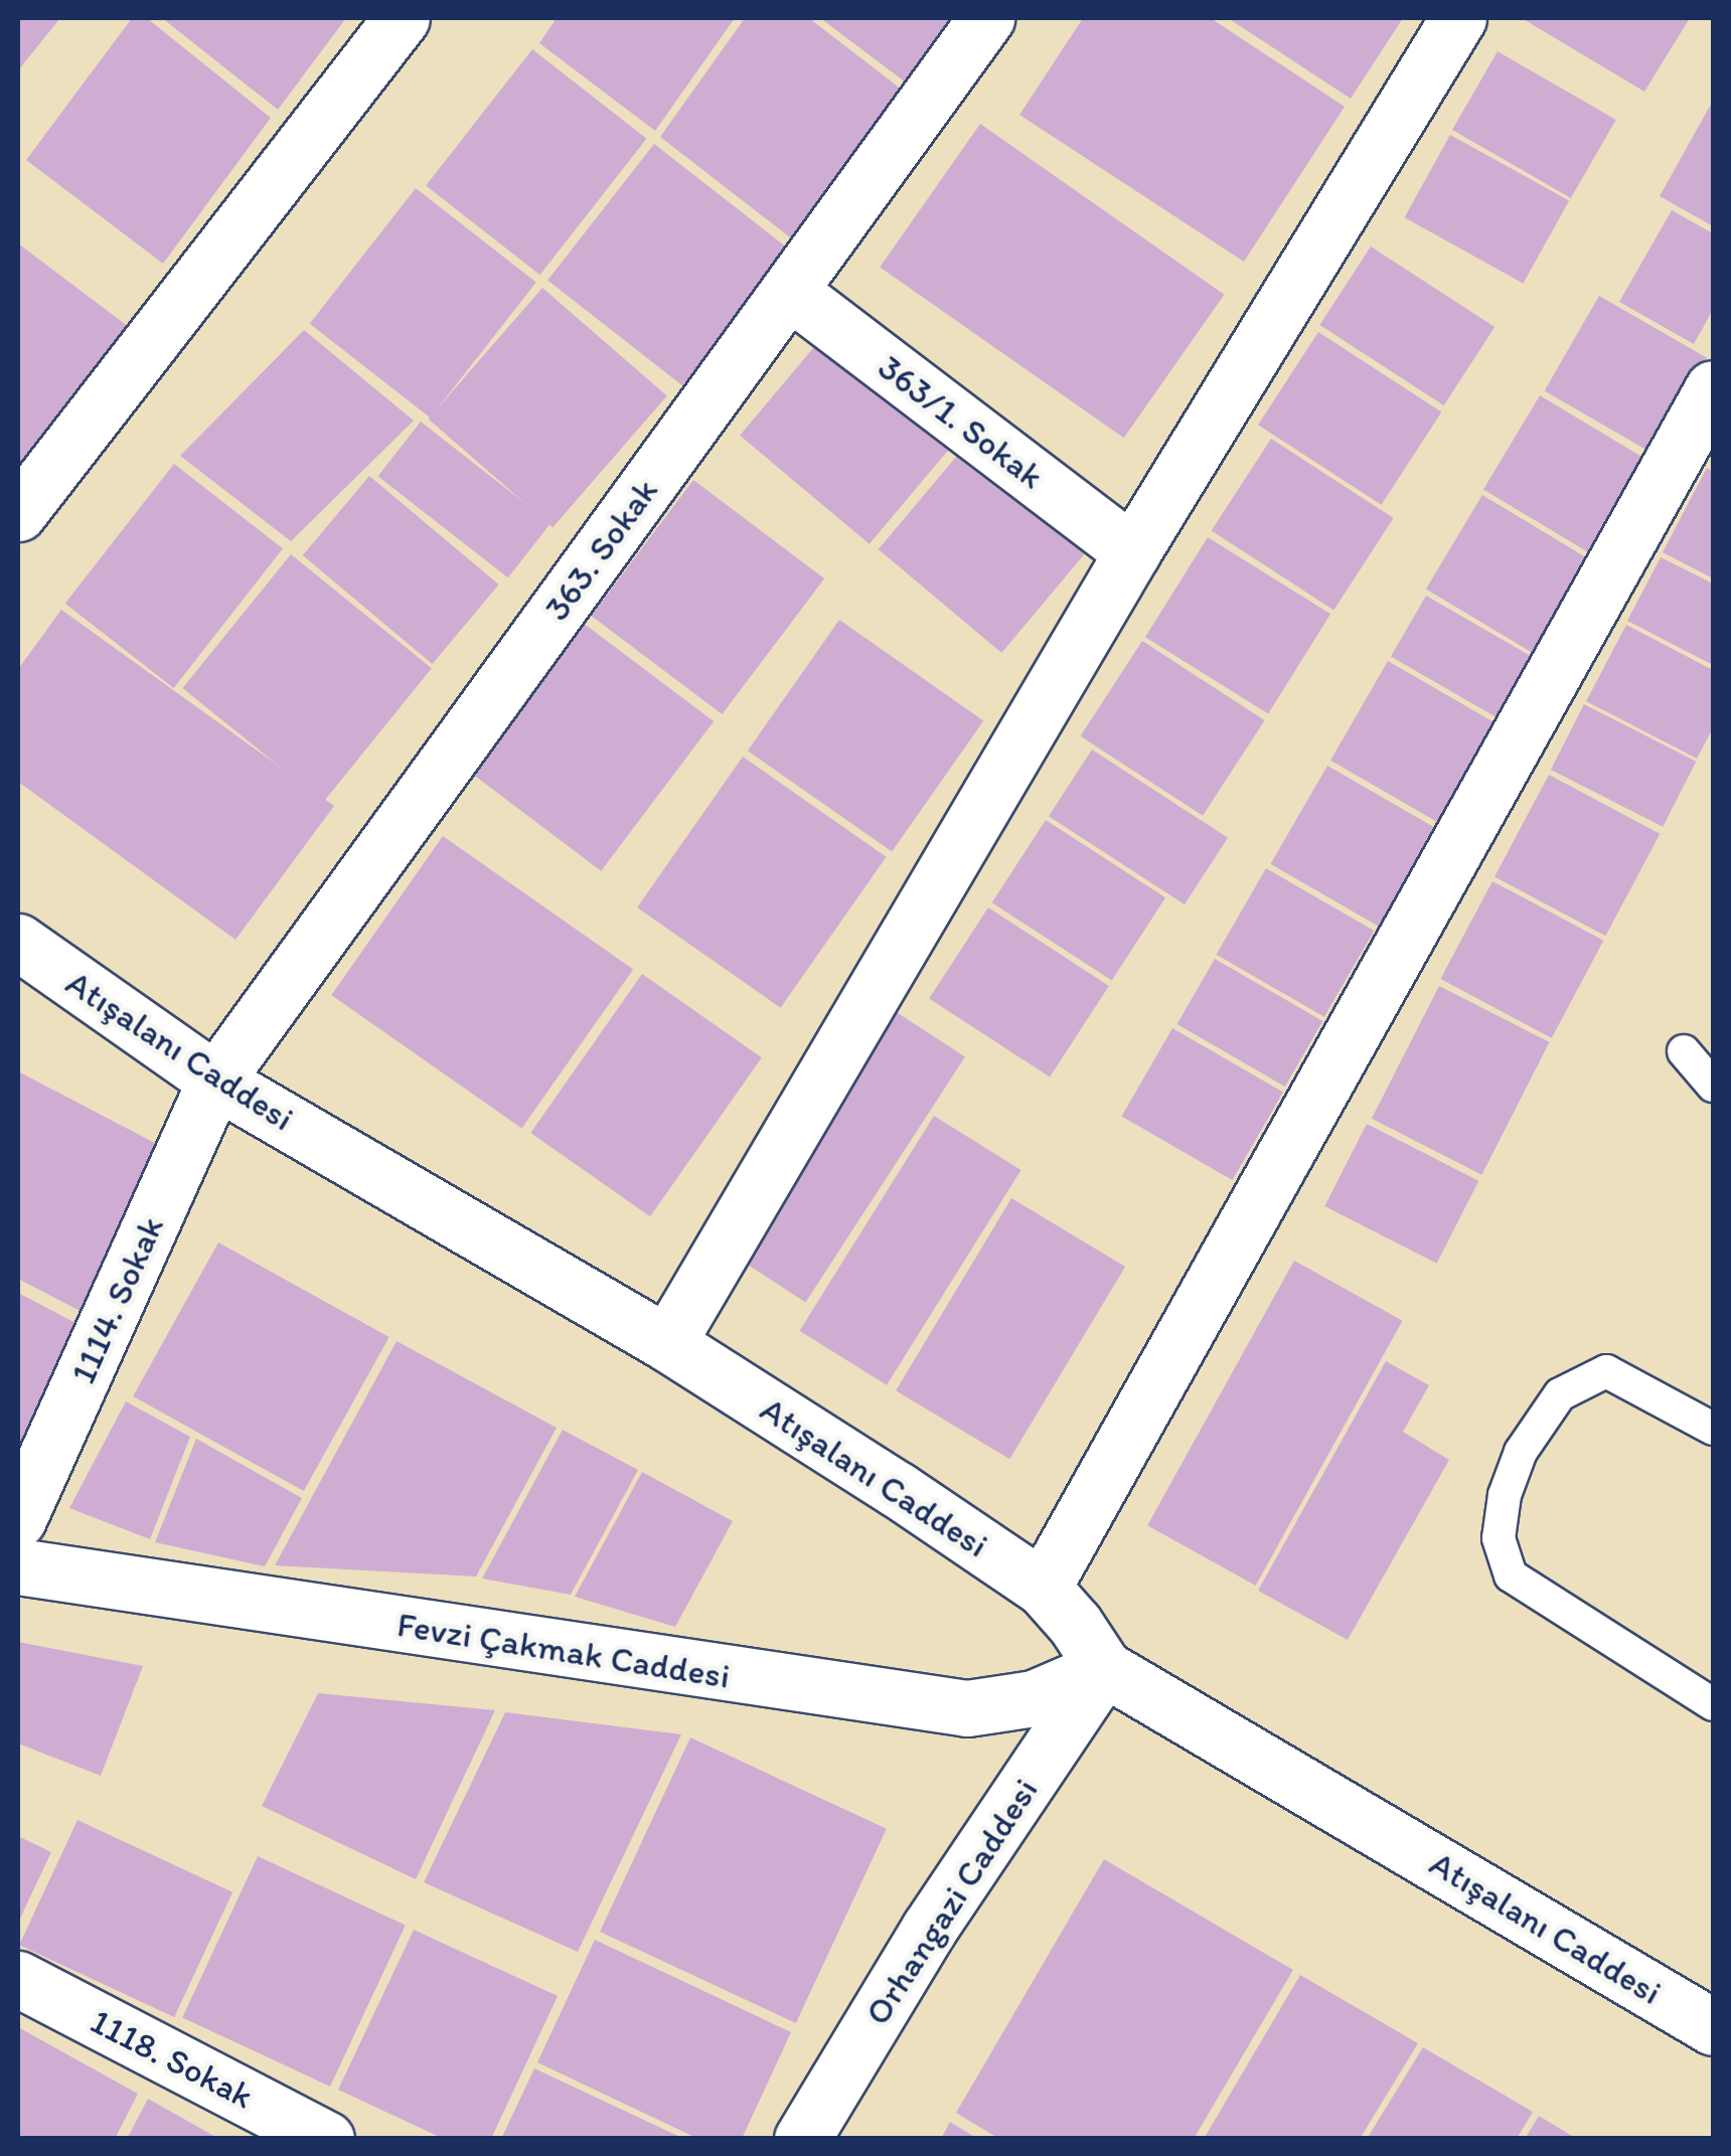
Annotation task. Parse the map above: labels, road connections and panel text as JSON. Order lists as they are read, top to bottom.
{
  "streets": {
    "street": [
      "363/1. Sokak",
      "363. Sokak",
      "Atışalanı Caddesi",
      "1114. Sokak",
      "Fevzi Çakmak Caddesi",
      "Orhangazi Caddesi",
      "1118. Sokak"
    ]
  },
  "crossings": [
    ["363/1. Sokak", "363. Sokak"],
    ["363. Sokak", "Atışalanı Caddesi"],
    ["363. Sokak", "1114. Sokak"],
    ["Atışalanı Caddesi", "1114. Sokak"],
    ["Atışalanı Caddesi", "Fevzi Çakmak Caddesi"],
    ["Atışalanı Caddesi", "Orhangazi Caddesi"],
    ["Fevzi Çakmak Caddesi", "Orhangazi Caddesi"]
  ]
}
